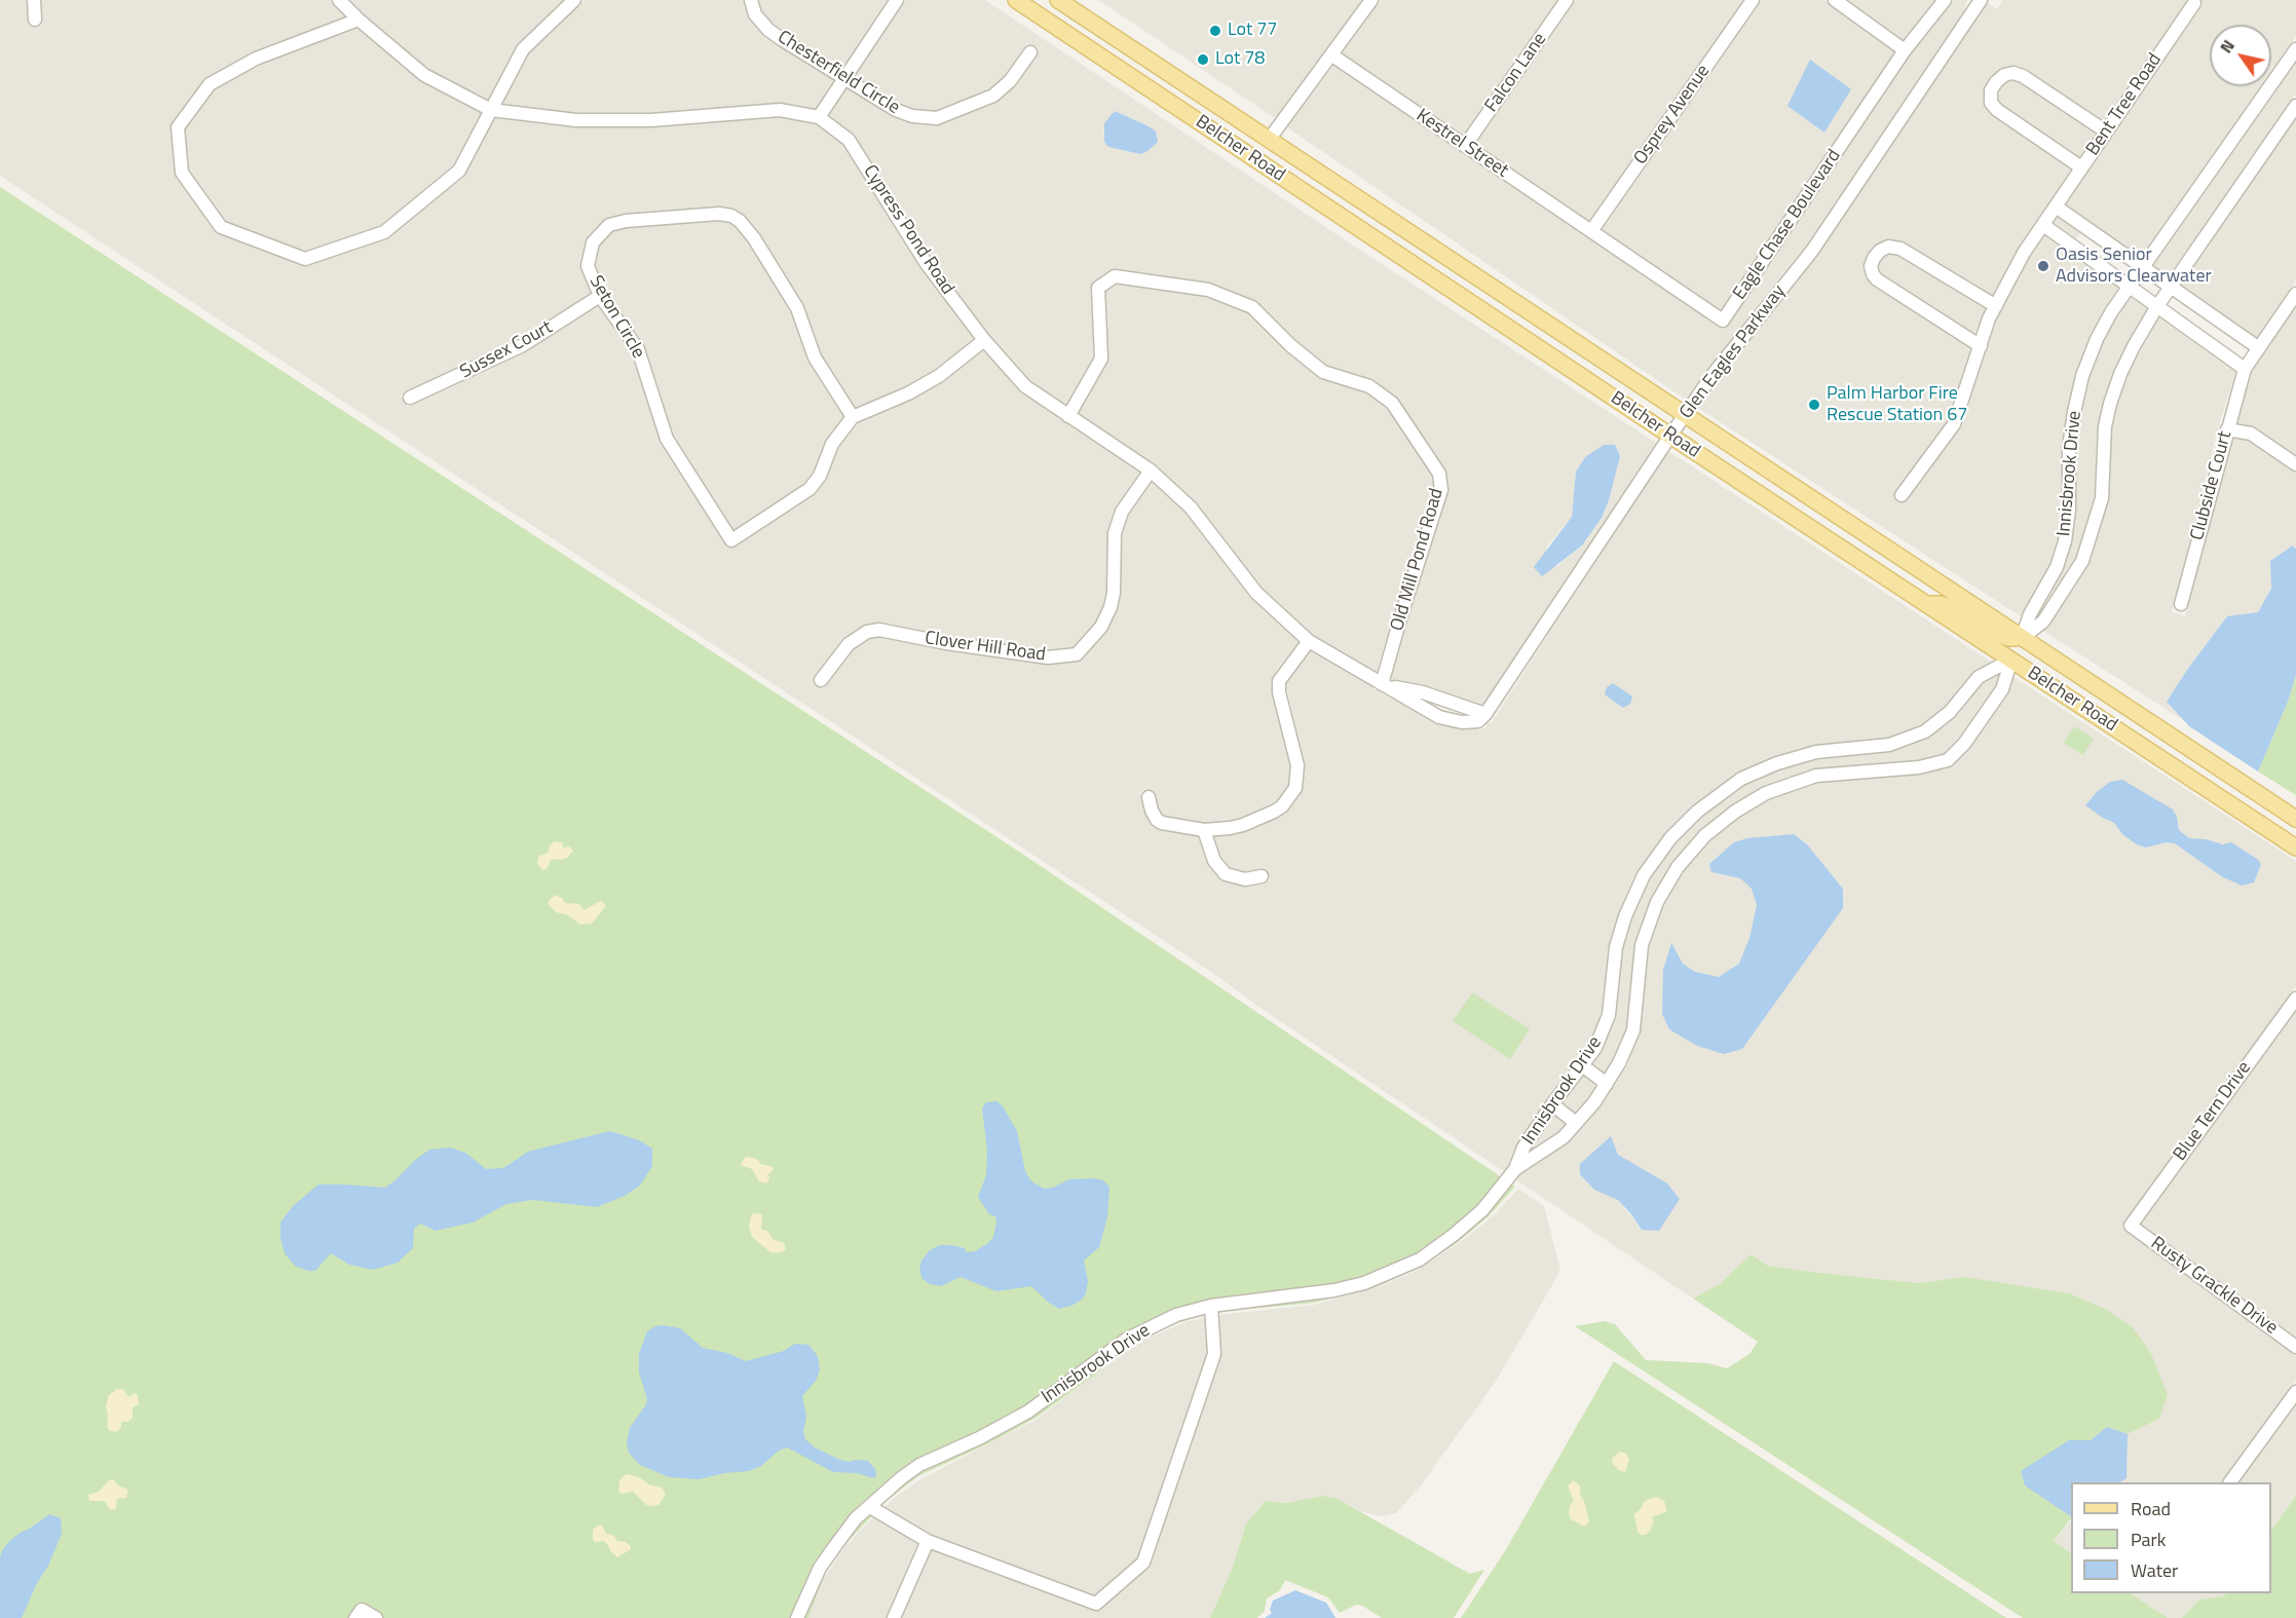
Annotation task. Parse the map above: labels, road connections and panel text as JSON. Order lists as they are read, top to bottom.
{
  "streets": {
    "main road": ["Belcher Road"],
    "street": [
      "Chesterfield Circle",
      "Falcon Lane",
      "Bent Tree Road",
      "Osprey Avenue",
      "Kestrel Street",
      "Eagle Chase Boulevard",
      "Cypress Pond Road",
      "Seton Circle",
      "Sussex Court",
      "Glen Eagles Parkway",
      "Innisbrook Drive",
      "Clubside Court",
      "Old Mill Pond Road",
      "Clover Hill Road",
      "Blue Tern Drive",
      "Rusty Grackle Drive"
    ]
  },
  "crossings": [
    ["Falcon Lane", "Kestrel Street"],
    ["Osprey Avenue", "Kestrel Street"],
    ["Osprey Avenue", "Eagle Chase Boulevard"],
    ["Kestrel Street", "Eagle Chase Boulevard"],
    ["Belcher Road", "Glen Eagles Parkway"],
    ["Belcher Road", "Innisbrook Drive"],
    ["Cypress Pond Road", "Glen Eagles Parkway"],
    ["Cypress Pond Road", "Old Mill Pond Road"],
    ["Cypress Pond Road", "Clover Hill Road"],
    ["Seton Circle", "Sussex Court"],
    ["Blue Tern Drive", "Rusty Grackle Drive"]
  ],
  "places": [
    "Lot 77",
    "Lot 78",
    "Oasis Senior Advisors Clearwater",
    "Palm Harbor Fire Rescue Station 67"
  ],
  "legend": ["Road", "Park", "Water"],
  "north": "top left"
}
